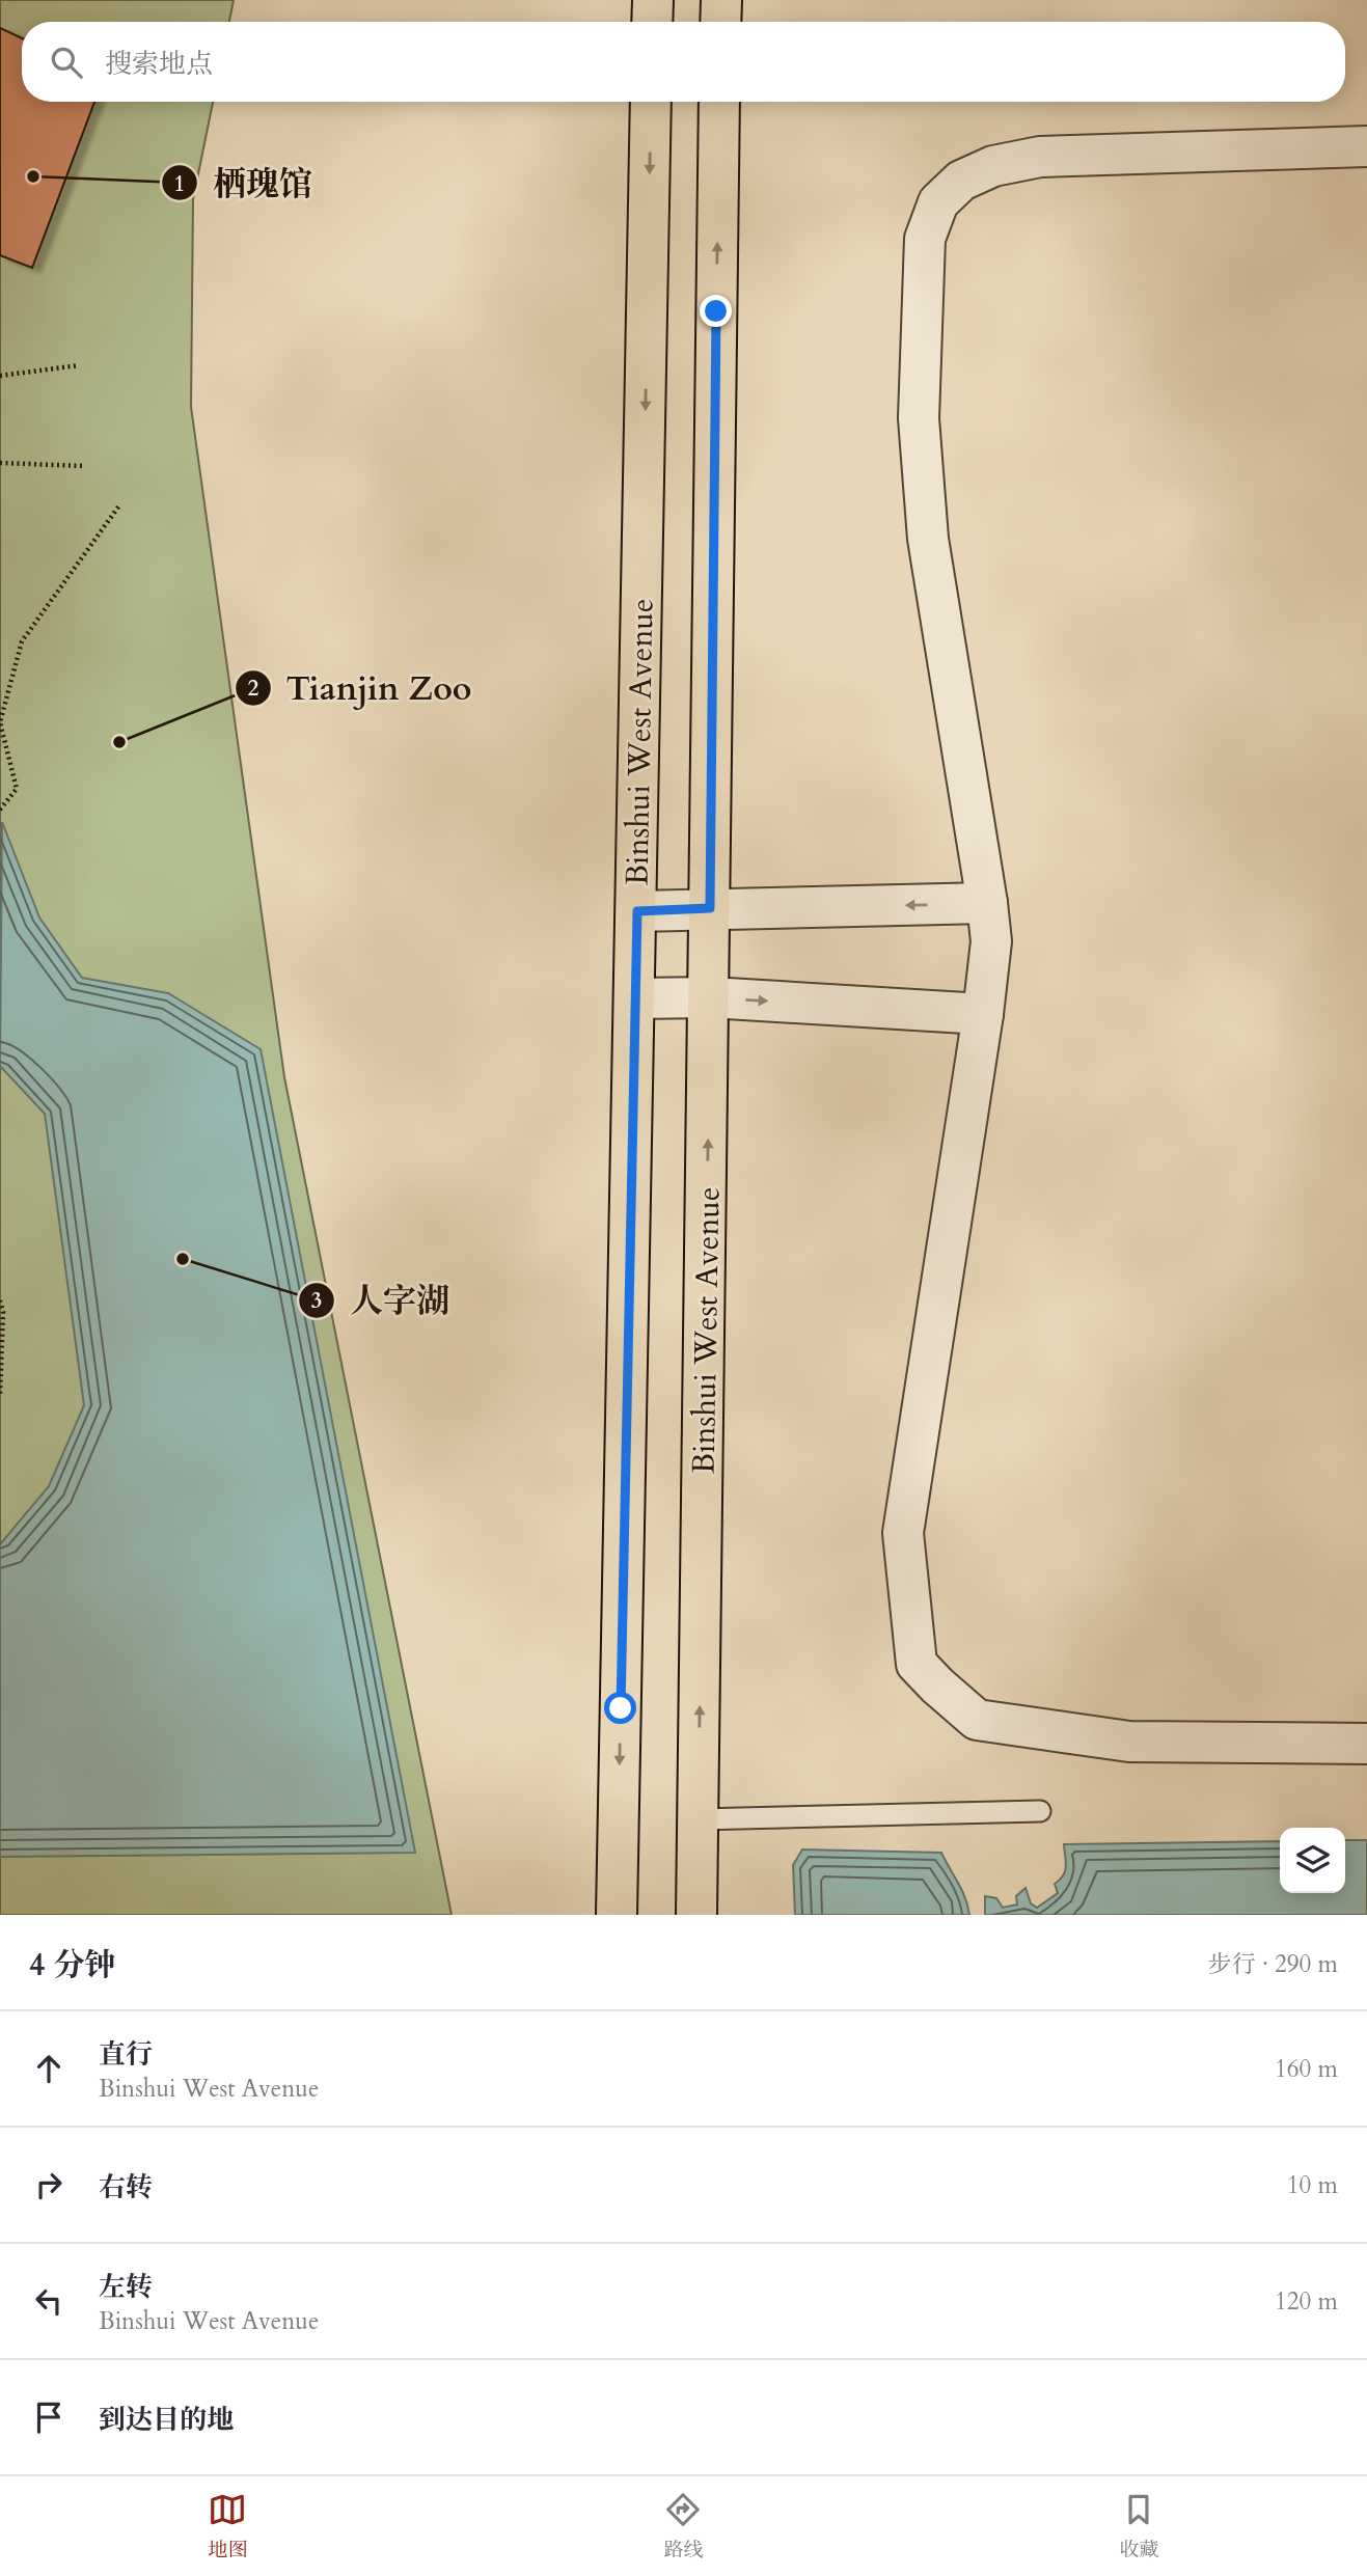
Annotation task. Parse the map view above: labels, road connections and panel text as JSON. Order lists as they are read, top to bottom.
{
  "streets": {
    "main road": ["Binshui West Avenue"]
  },
  "places": ["栖瑰馆", "Tianjin Zoo", "人字湖"],
  "page": {
    "search": "搜索地点",
    "heading": ["4 分钟", "步行 · 290 m"],
    "list": [
      ["直行", "Binshui West Avenue", "160 m"],
      ["右转", "10 m"],
      ["左转", "Binshui West Avenue", "120 m"],
      "到达目的地"
    ],
    "nav": ["地图", "路线", "收藏"]
  }
}
